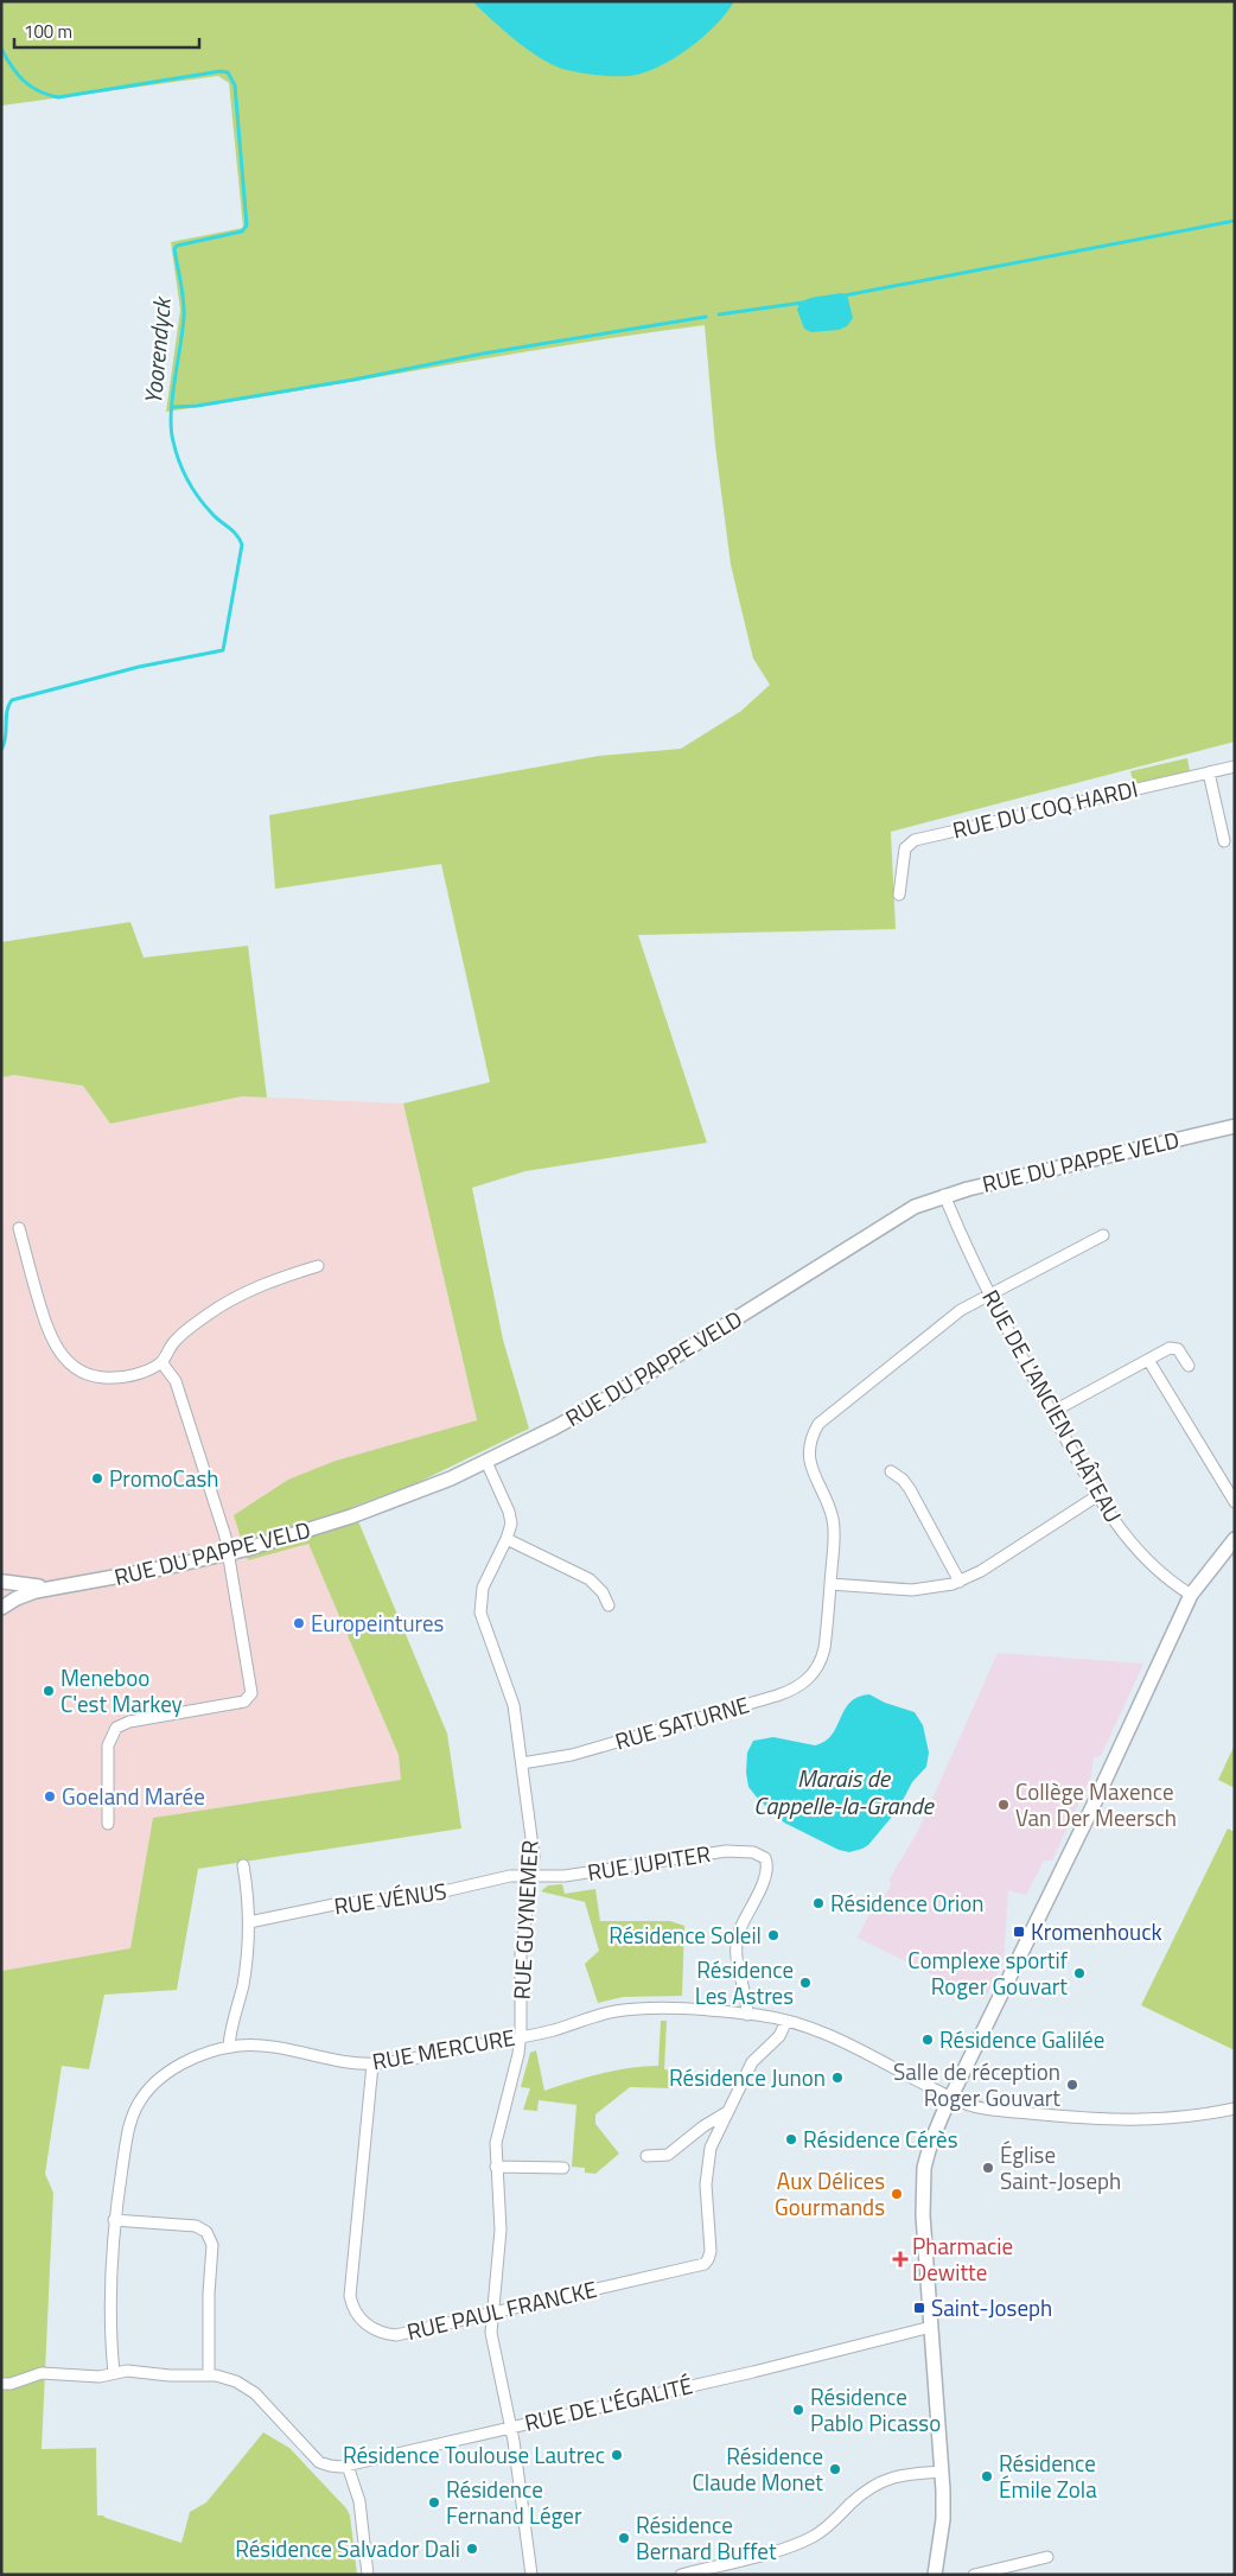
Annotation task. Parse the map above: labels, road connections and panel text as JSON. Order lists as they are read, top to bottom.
{
  "streets": {
    "street": [
      "RUE DU COQ HARDI",
      "RUE DU PAPPE VELD",
      "RUE DE L'ANCIEN CHÂTEAU",
      "RUE SATURNE",
      "RUE JUPITER",
      "RUE VÉNUS",
      "RUE GUYNEMER",
      "RUE MERCURE",
      "RUE PAUL FRANCKE",
      "RUE DE L'ÉGALITÉ"
    ]
  },
  "crossings": [
    ["RUE DU PAPPE VELD", "RUE DE L'ANCIEN CHÂTEAU"],
    ["RUE DU PAPPE VELD", "RUE GUYNEMER"],
    ["RUE SATURNE", "RUE GUYNEMER"],
    ["RUE JUPITER", "RUE VÉNUS"],
    ["RUE JUPITER", "RUE GUYNEMER"],
    ["RUE JUPITER", "RUE MERCURE"],
    ["RUE VÉNUS", "RUE GUYNEMER"],
    ["RUE GUYNEMER", "RUE MERCURE"],
    ["RUE GUYNEMER", "RUE PAUL FRANCKE"],
    ["RUE GUYNEMER", "RUE DE L'ÉGALITÉ"],
    ["RUE MERCURE", "RUE PAUL FRANCKE"],
    ["RUE MERCURE", "RUE DE L'ÉGALITÉ"]
  ],
  "water": ["Yoorendyck", "Marais de Cappelle-la-Grande"],
  "places": {
    "other": [
      "PromoCash",
      "Europeintures",
      "Meneboo C'est Markey",
      "Goeland Marée",
      "Collège Maxence Van Der Meersch",
      "Résidence Orion",
      "Résidence Soleil",
      "Complexe sportif Roger Gouvart",
      "Résidence Les Astres",
      "Résidence Galilée",
      "Résidence Junon",
      "Salle de réception Roger Gouvart",
      "Résidence Cérès",
      "Église Saint-Joseph",
      "Aux Délices Gourmands",
      "Résidence Pablo Picasso",
      "Résidence Toulouse Lautrec",
      "Résidence Claude Monet",
      "Résidence Émile Zola",
      "Résidence Fernand Léger",
      "Résidence Bernard Buffet",
      "Résidence Salvador Dali"
    ],
    "transit": ["Kromenhouck", "Saint-Joseph"],
    "health": ["Pharmacie Dewitte"]
  },
  "scale_bar": "100 m"
}
